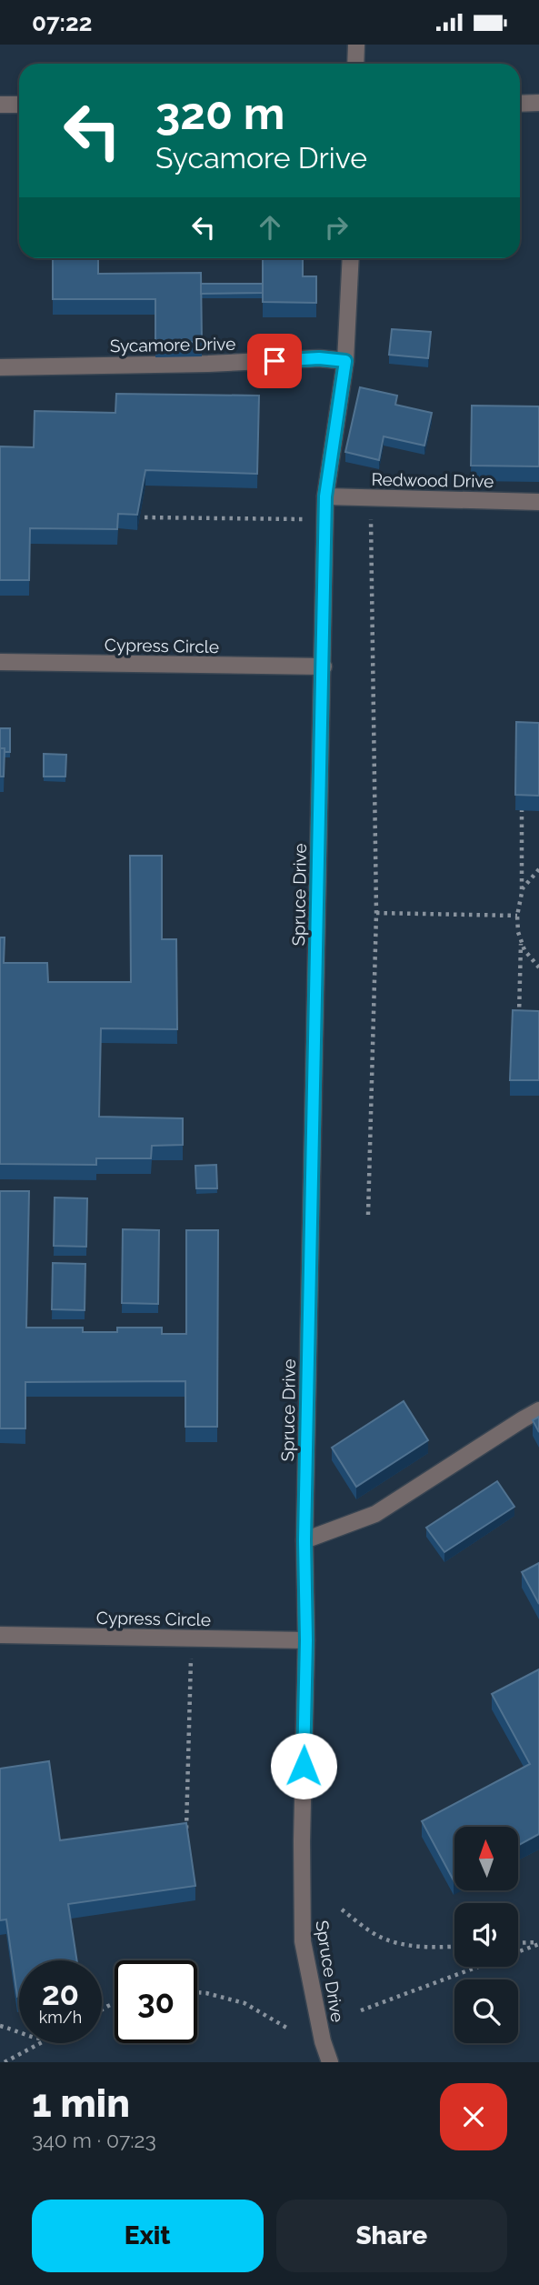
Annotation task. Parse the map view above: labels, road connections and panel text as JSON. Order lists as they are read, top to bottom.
{
  "streets": {
    "street": [
      "Sycamore Drive",
      "Redwood Drive",
      "Cypress Circle",
      "Spruce Drive"
    ]
  },
  "crossings": [
    ["Sycamore Drive", "Spruce Drive"],
    ["Redwood Drive", "Spruce Drive"],
    ["Cypress Circle", "Spruce Drive"]
  ],
  "north": "top",
  "page": {
    "status": "07:22",
    "turn": ["320 m", "Sycamore Drive"],
    "speed": "20 km/h",
    "limit": "30",
    "heading": ["1 min", "340 m · 07:23"],
    "buttons": ["Exit", "Share"]
  }
}
